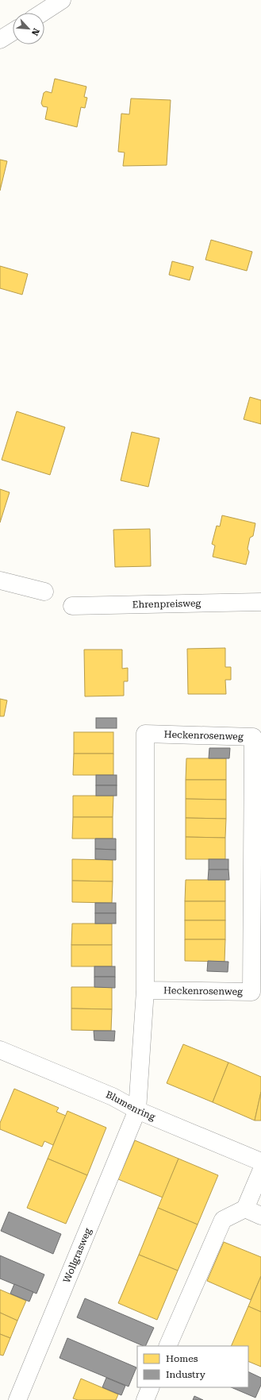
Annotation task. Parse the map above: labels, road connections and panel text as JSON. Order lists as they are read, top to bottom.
{
  "streets": {
    "street": [
      "Ehrenpreisweg",
      "Heckenrosenweg",
      "Blumenring",
      "Wollgrasweg"
    ]
  },
  "crossings": [
    ["Heckenrosenweg", "Blumenring"],
    ["Heckenrosenweg", "Wollgrasweg"],
    ["Blumenring", "Wollgrasweg"]
  ],
  "legend": ["Homes", "Industry"],
  "north": "bottom right"
}
